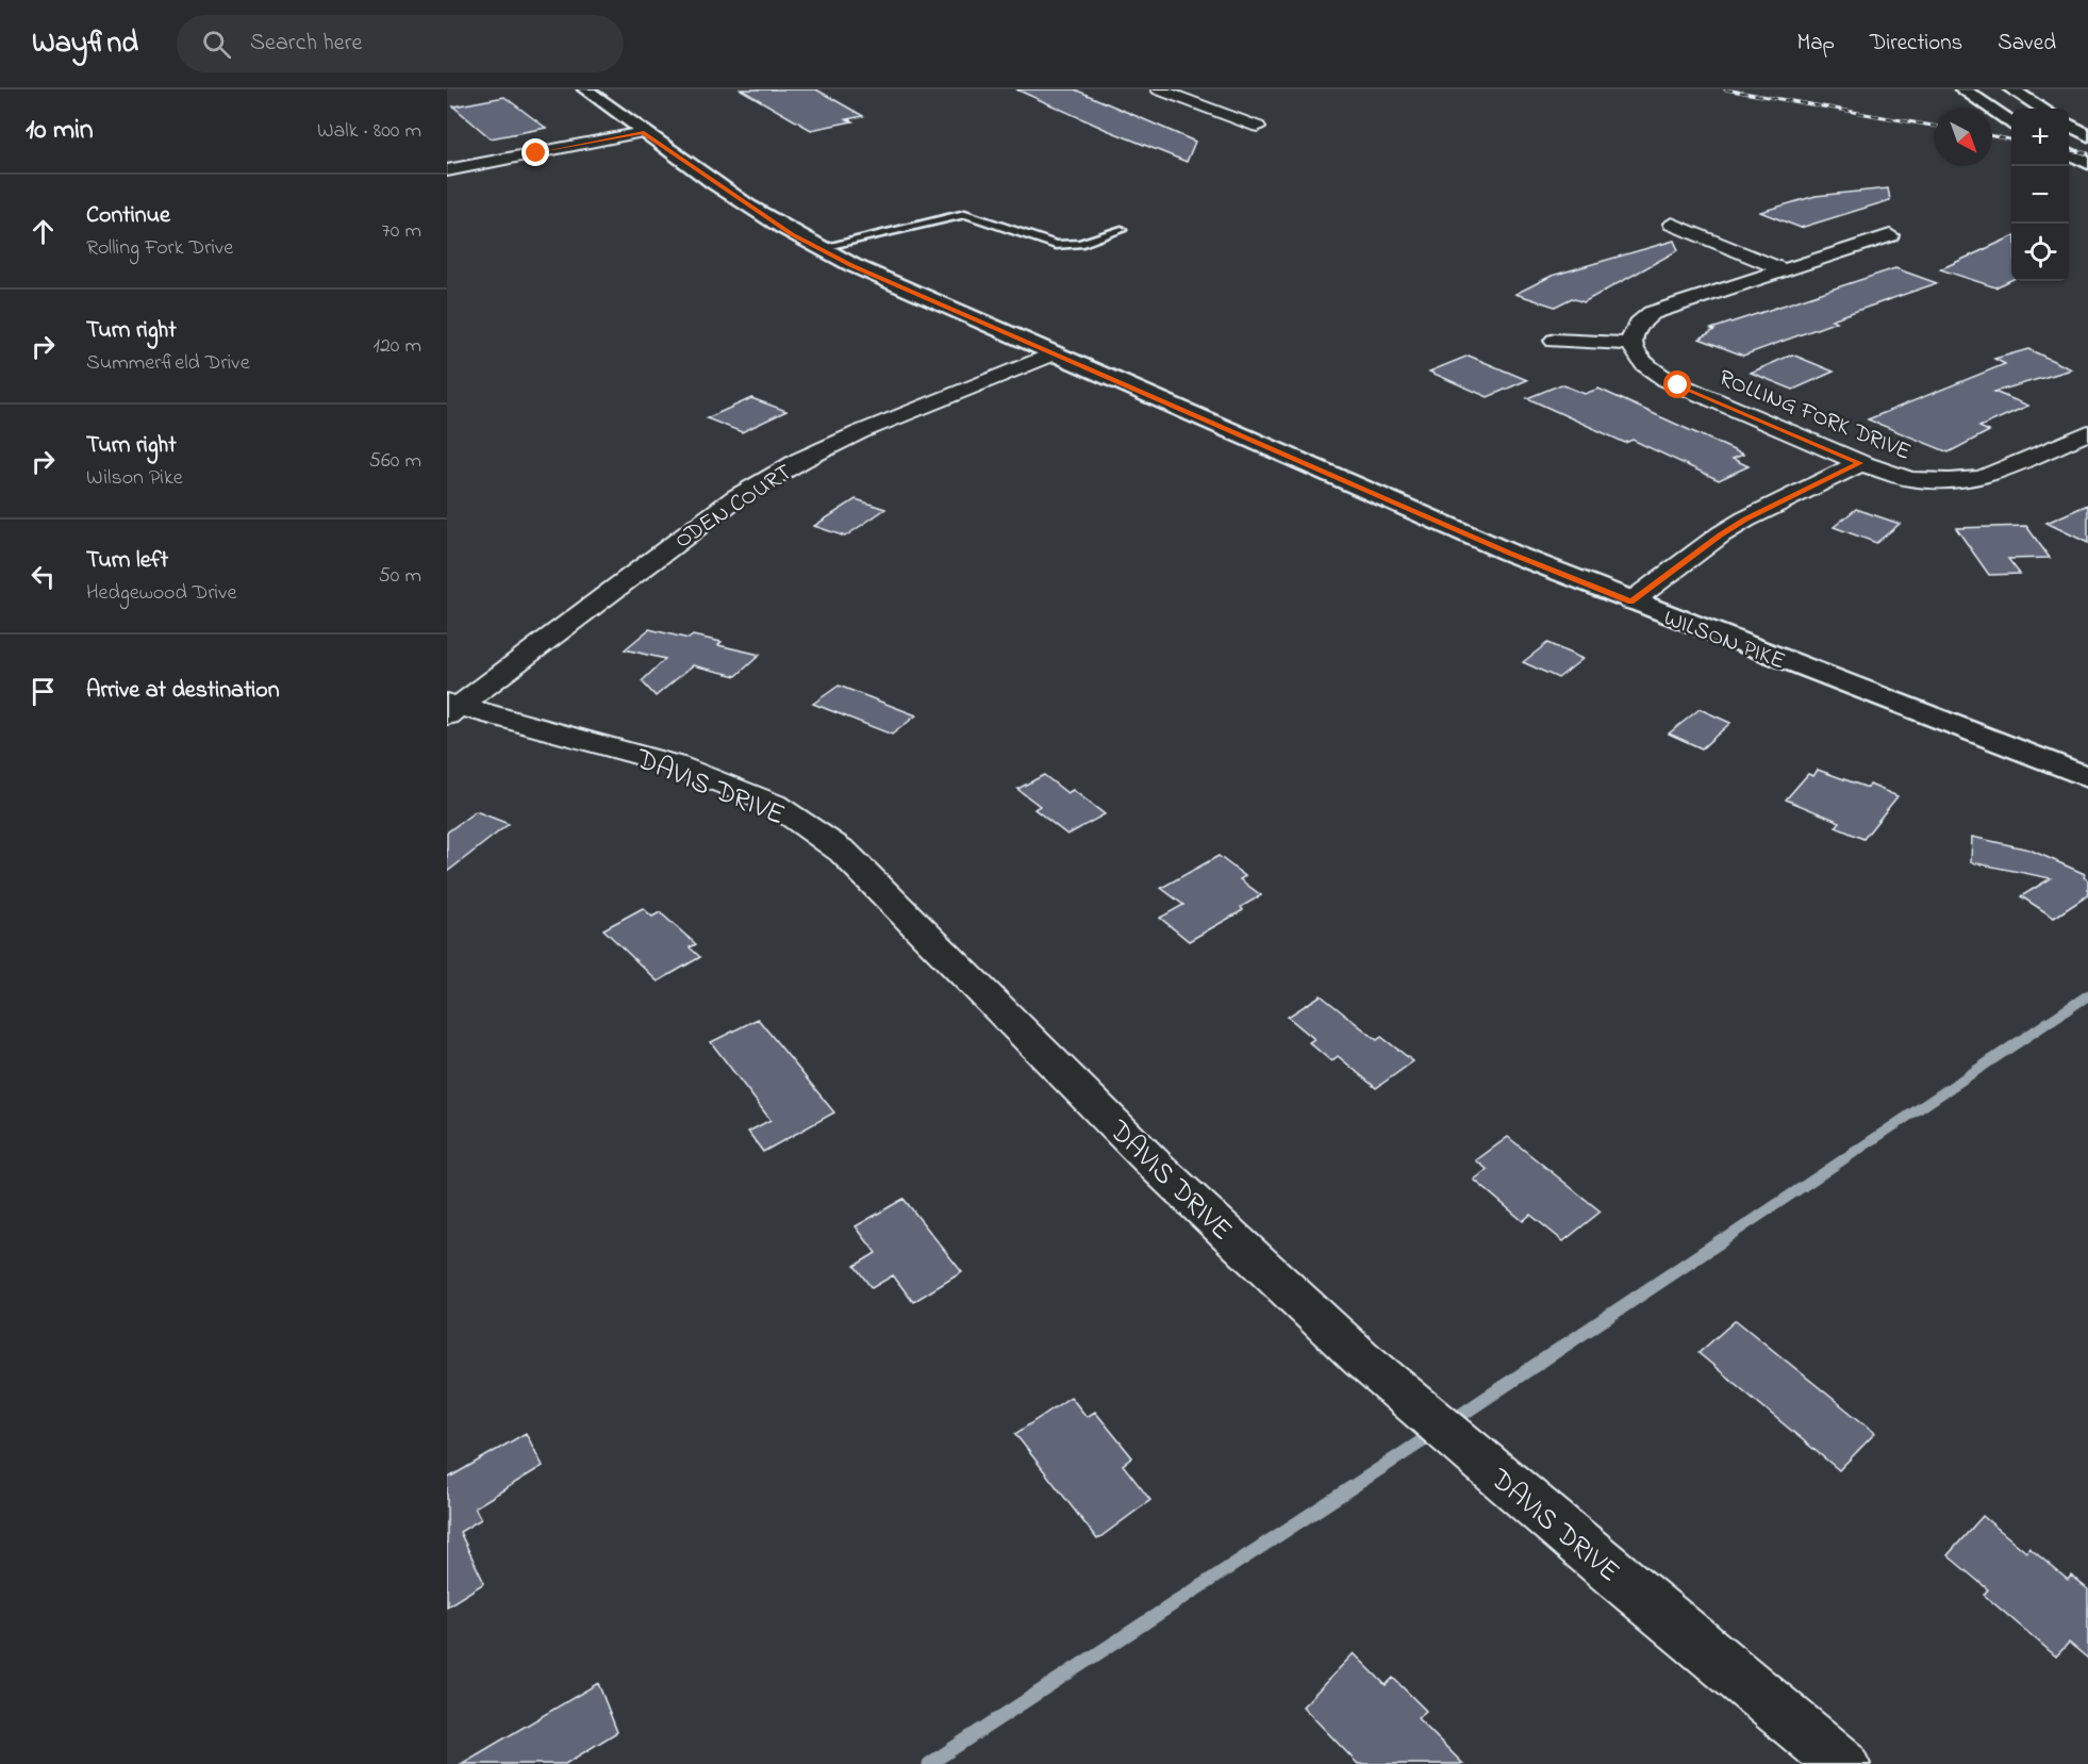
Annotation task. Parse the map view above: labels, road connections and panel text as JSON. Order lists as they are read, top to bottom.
{
  "streets": {
    "main road": ["WILSON PIKE"],
    "street": ["ROLLING FORK DRIVE", "ODEN COURT", "DAVIS DRIVE"]
  },
  "crossings": [
    ["ODEN COURT", "WILSON PIKE"],
    ["ODEN COURT", "DAVIS DRIVE"]
  ],
  "north": "bottom right",
  "page": {
    "header": "Wayfind",
    "search": "Search here",
    "nav": ["Map", "Directions", "Saved"],
    "heading": ["10 min", "Walk · 800 m"],
    "map_buttons": ["+", "−"],
    "list": [
      ["Continue", "Rolling Fork Drive", "70 m"],
      ["Turn right", "Summerfield Drive", "120 m"],
      ["Turn right", "Wilson Pike", "560 m"],
      ["Turn left", "Hedgewood Drive", "50 m"],
      "Arrive at destination"
    ]
  }
}
